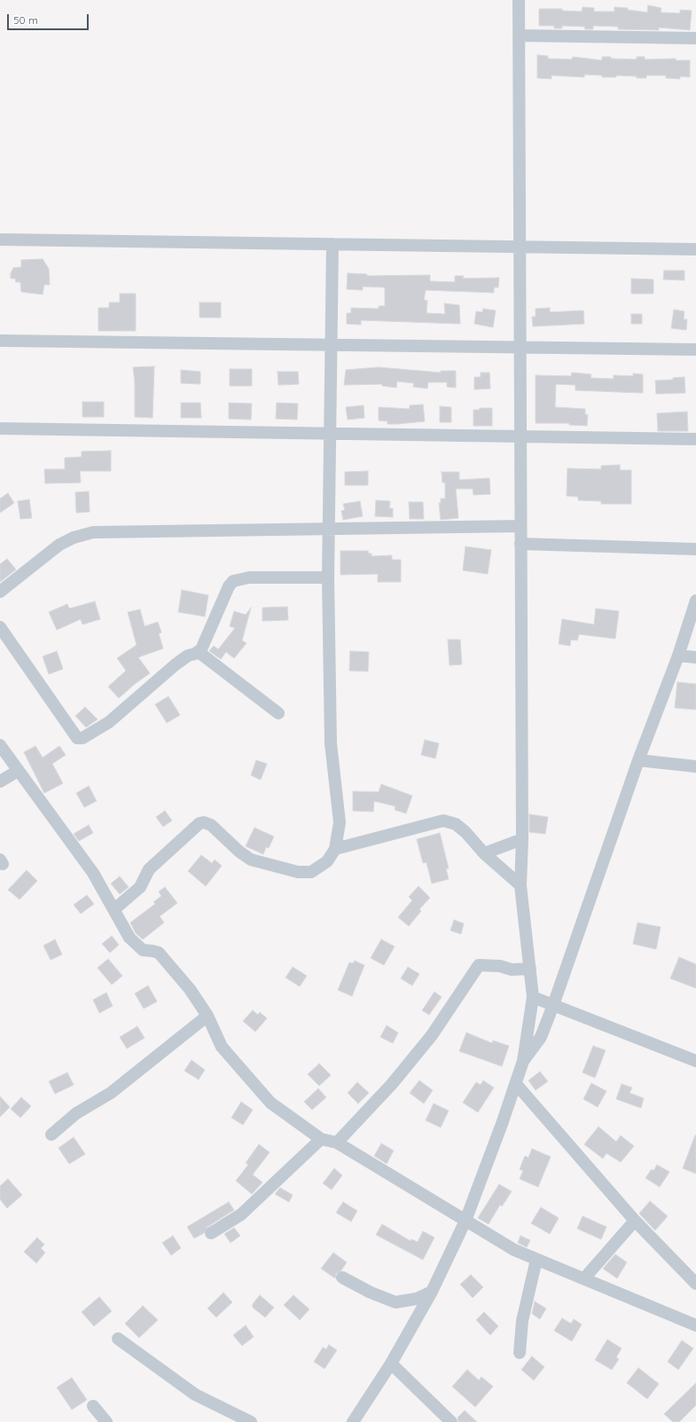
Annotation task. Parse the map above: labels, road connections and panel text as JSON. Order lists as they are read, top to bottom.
{
  "scale_bar": "50 m"
}
